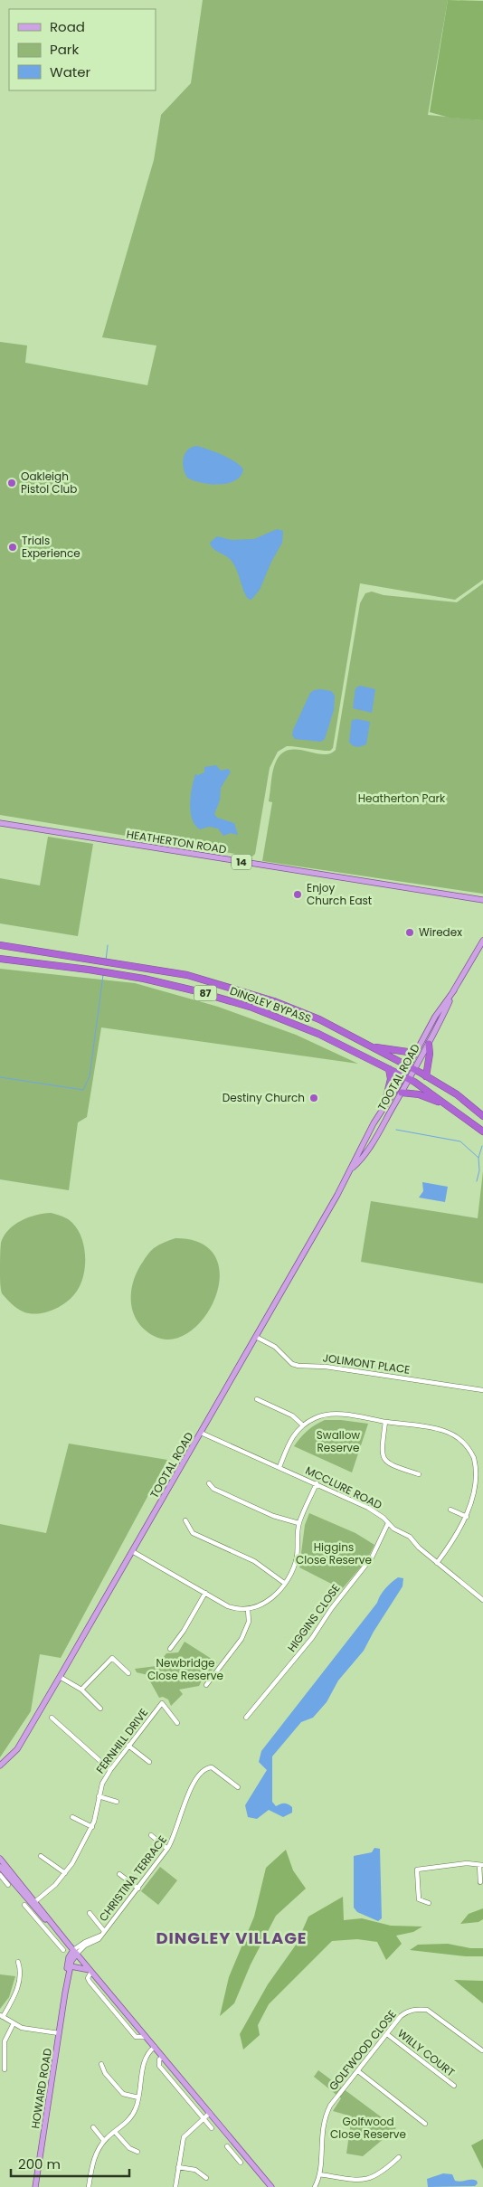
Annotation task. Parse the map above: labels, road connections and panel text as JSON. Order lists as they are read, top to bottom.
{
  "streets": {
    "highway": ["87", "DINGLEY BYPASS"],
    "main road": [
      "HEATHERTON ROAD",
      "14",
      "TOOTAL ROAD",
      "HOWARD ROAD"
    ],
    "street": [
      "JOLIMONT PLACE",
      "MCCLURE ROAD",
      "HIGGINS CLOSE",
      "FERNHILL DRIVE",
      "CHRISTINA TERRACE",
      "GOLFWOOD CLOSE",
      "WILLY COURT"
    ]
  },
  "crossings": [
    ["DINGLEY BYPASS", "TOOTAL ROAD"],
    ["TOOTAL ROAD", "JOLIMONT PLACE"],
    ["TOOTAL ROAD", "MCCLURE ROAD"],
    ["MCCLURE ROAD", "HIGGINS CLOSE"],
    ["CHRISTINA TERRACE", "HOWARD ROAD"],
    ["GOLFWOOD CLOSE", "WILLY COURT"]
  ],
  "districts": ["DINGLEY VILLAGE"],
  "parks": [
    "Heatherton Park",
    "Swallow Reserve",
    "Higgins Close Reserve",
    "Newbridge Close Reserve",
    "Golfwood Close Reserve"
  ],
  "places": [
    "Oakleigh Pistol Club",
    "Trials Experience",
    "Enjoy Church East",
    "Wiredex",
    "Destiny Church"
  ],
  "legend": ["Road", "Park", "Water"],
  "scale_bar": "200 m"
}
